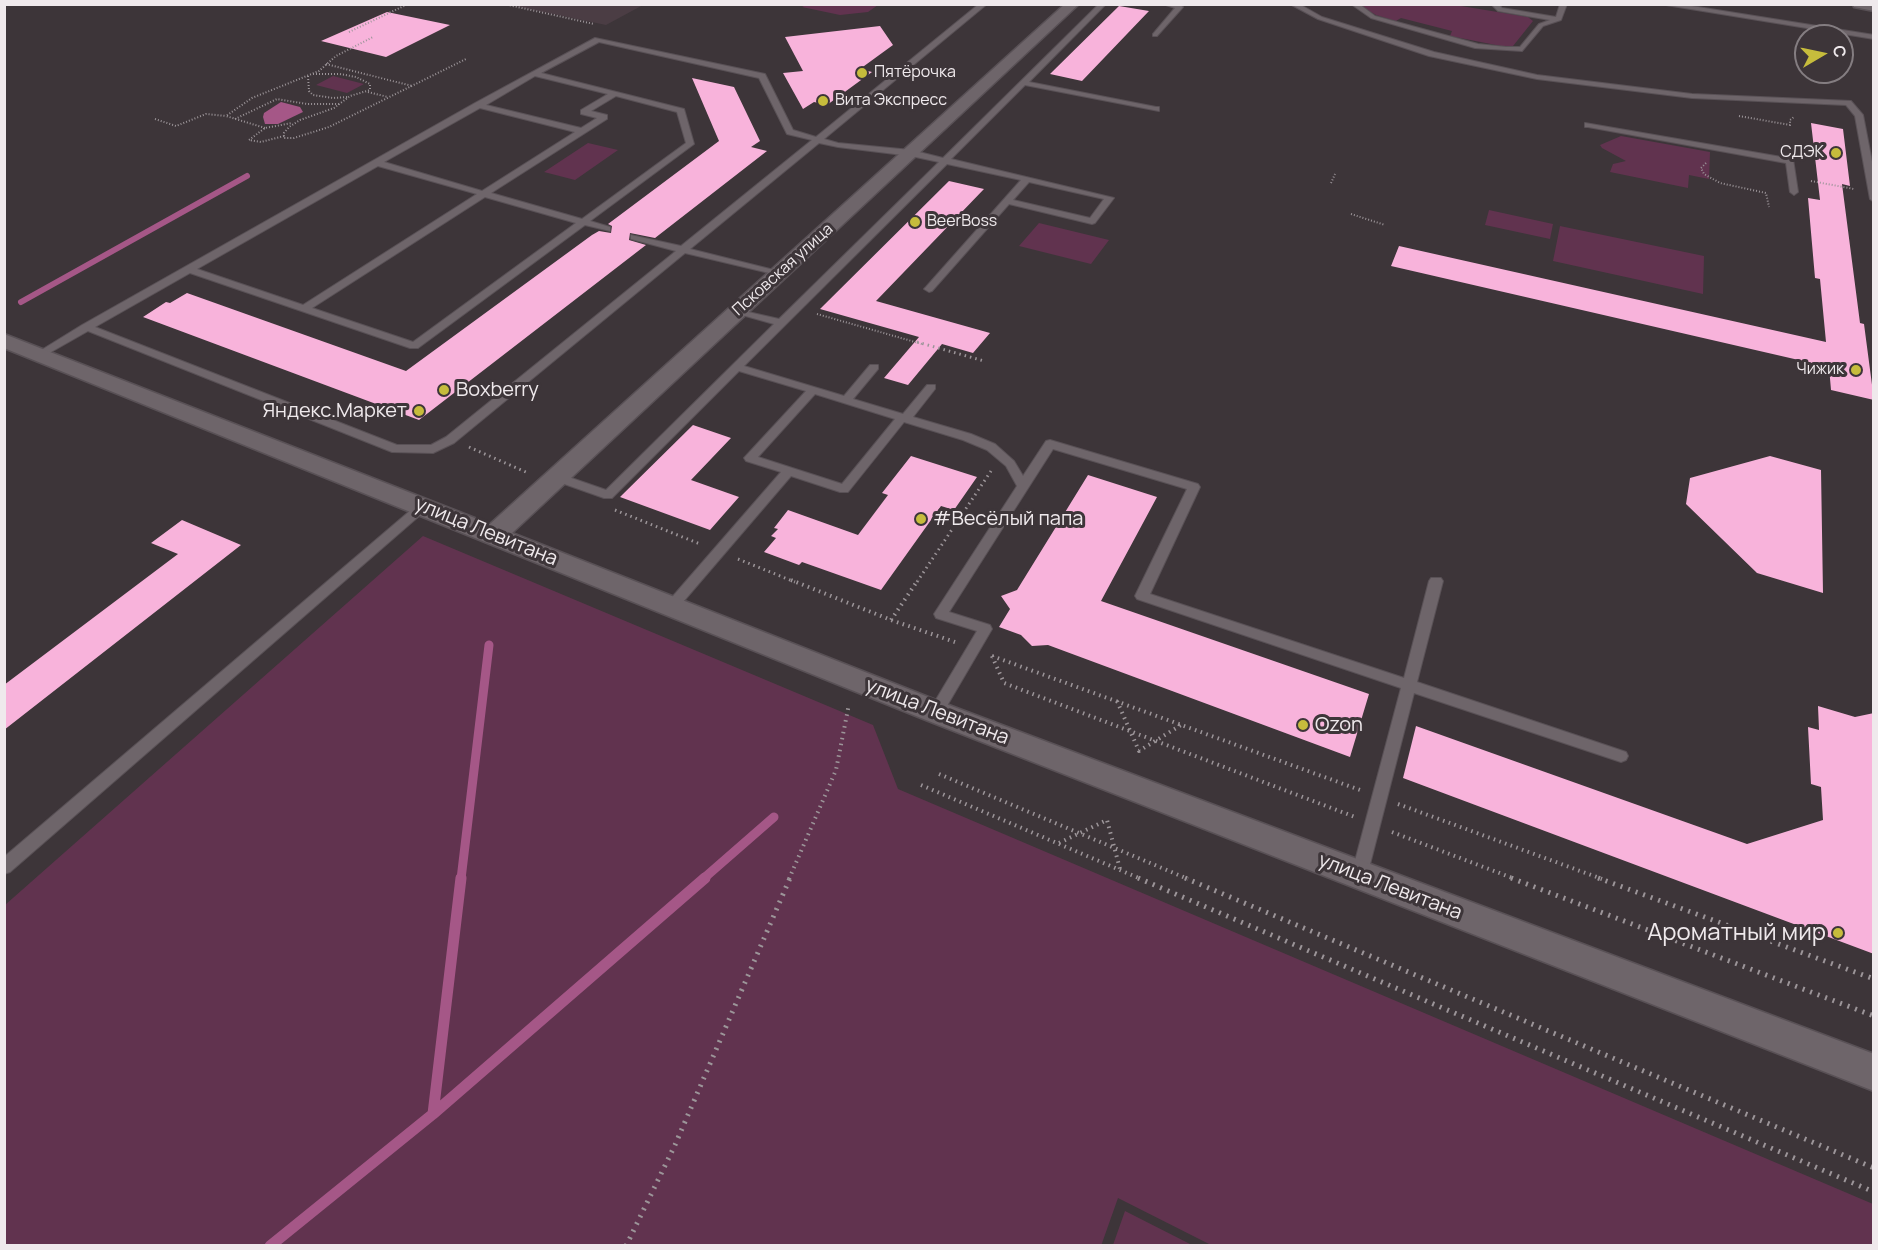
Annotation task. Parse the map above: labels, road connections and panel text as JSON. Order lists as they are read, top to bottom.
{
  "streets": {
    "street": ["Псковская улица", "улица Левитана"]
  },
  "crossings": [
    ["Псковская улица", "улица Левитана"]
  ],
  "places": [
    "Пятёрочка",
    "Вита Экспресс",
    "СДЭК",
    "BeerBoss",
    "Чижик",
    "Boxberry",
    "Яндекс.Маркет",
    "#Весёлый папа",
    "Ozon",
    "Ароматный мир"
  ],
  "north": "right"
}
